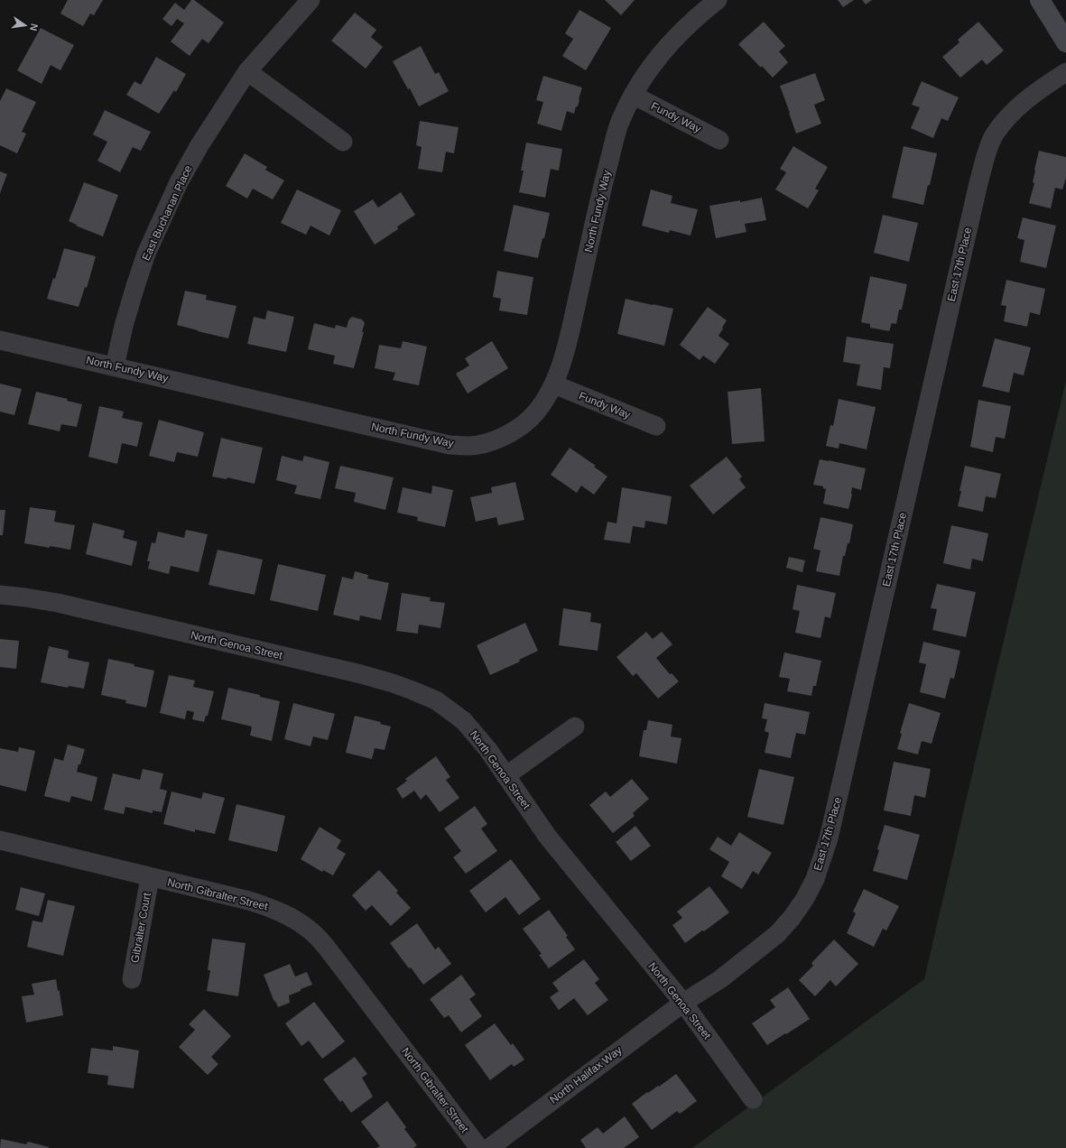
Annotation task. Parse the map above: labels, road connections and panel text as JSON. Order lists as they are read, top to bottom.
{
  "streets": {
    "street": [
      "Fundy Way",
      "North Fundy Way",
      "East Buchanan Place",
      "East 17th Place",
      "North Genoa Street",
      "North Gibralter Street",
      "Gibralter Court",
      "North Halifax Way"
    ]
  },
  "crossings": [
    ["Fundy Way", "North Fundy Way"],
    ["North Fundy Way", "East Buchanan Place"],
    ["East 17th Place", "North Genoa Street"],
    ["East 17th Place", "North Halifax Way"],
    ["North Genoa Street", "North Halifax Way"],
    ["North Gibralter Street", "Gibralter Court"]
  ],
  "north": "right"
}
